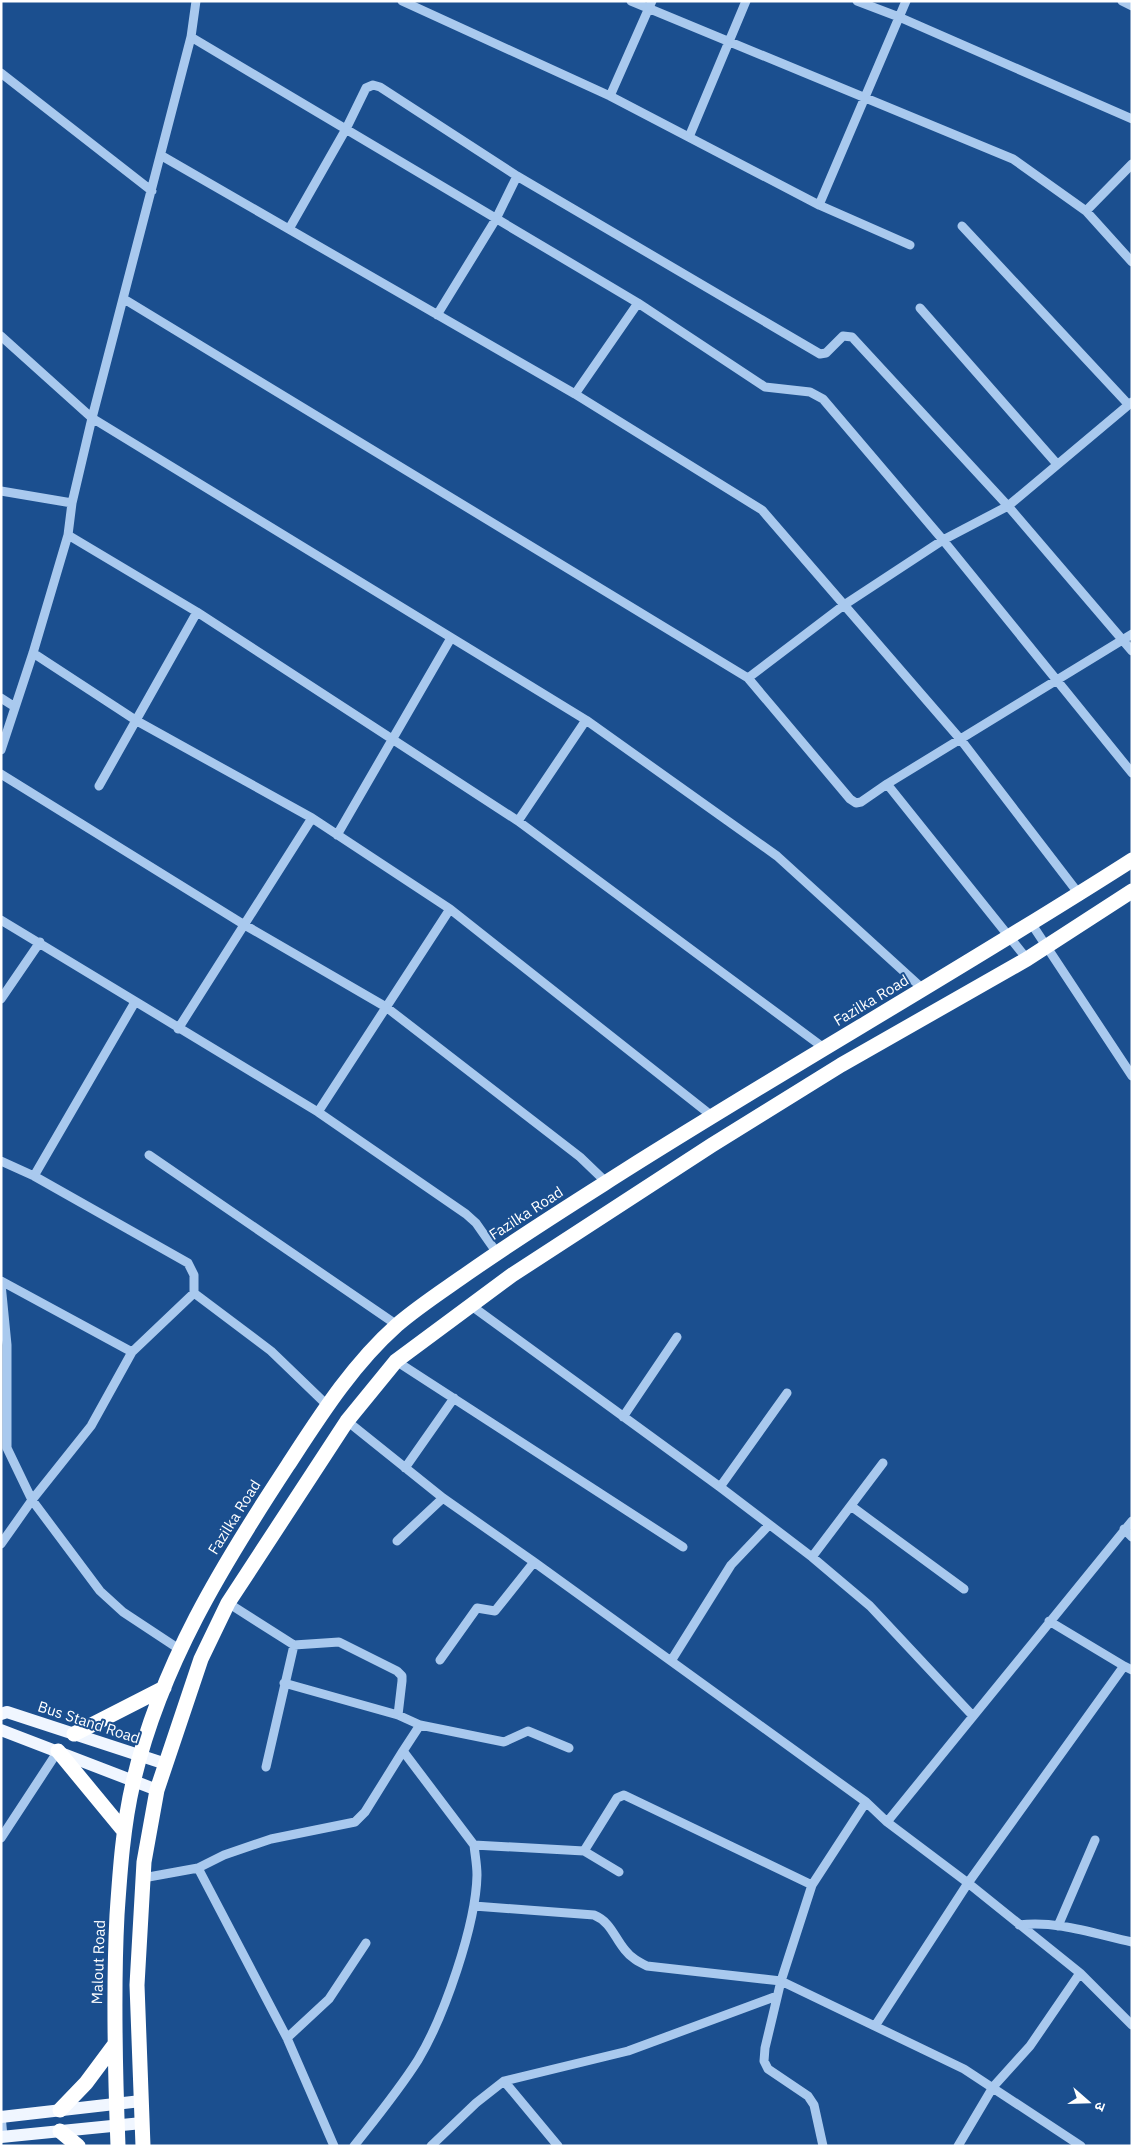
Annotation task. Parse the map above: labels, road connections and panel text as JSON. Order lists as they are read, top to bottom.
{
  "streets": {
    "highway": ["Fazilka Road", "Malout Road"],
    "main road": ["Bus Stand Road"]
  },
  "crossings": [
    ["Fazilka Road", "Bus Stand Road"],
    ["Fazilka Road", "Malout Road"]
  ],
  "north": "right"
}
